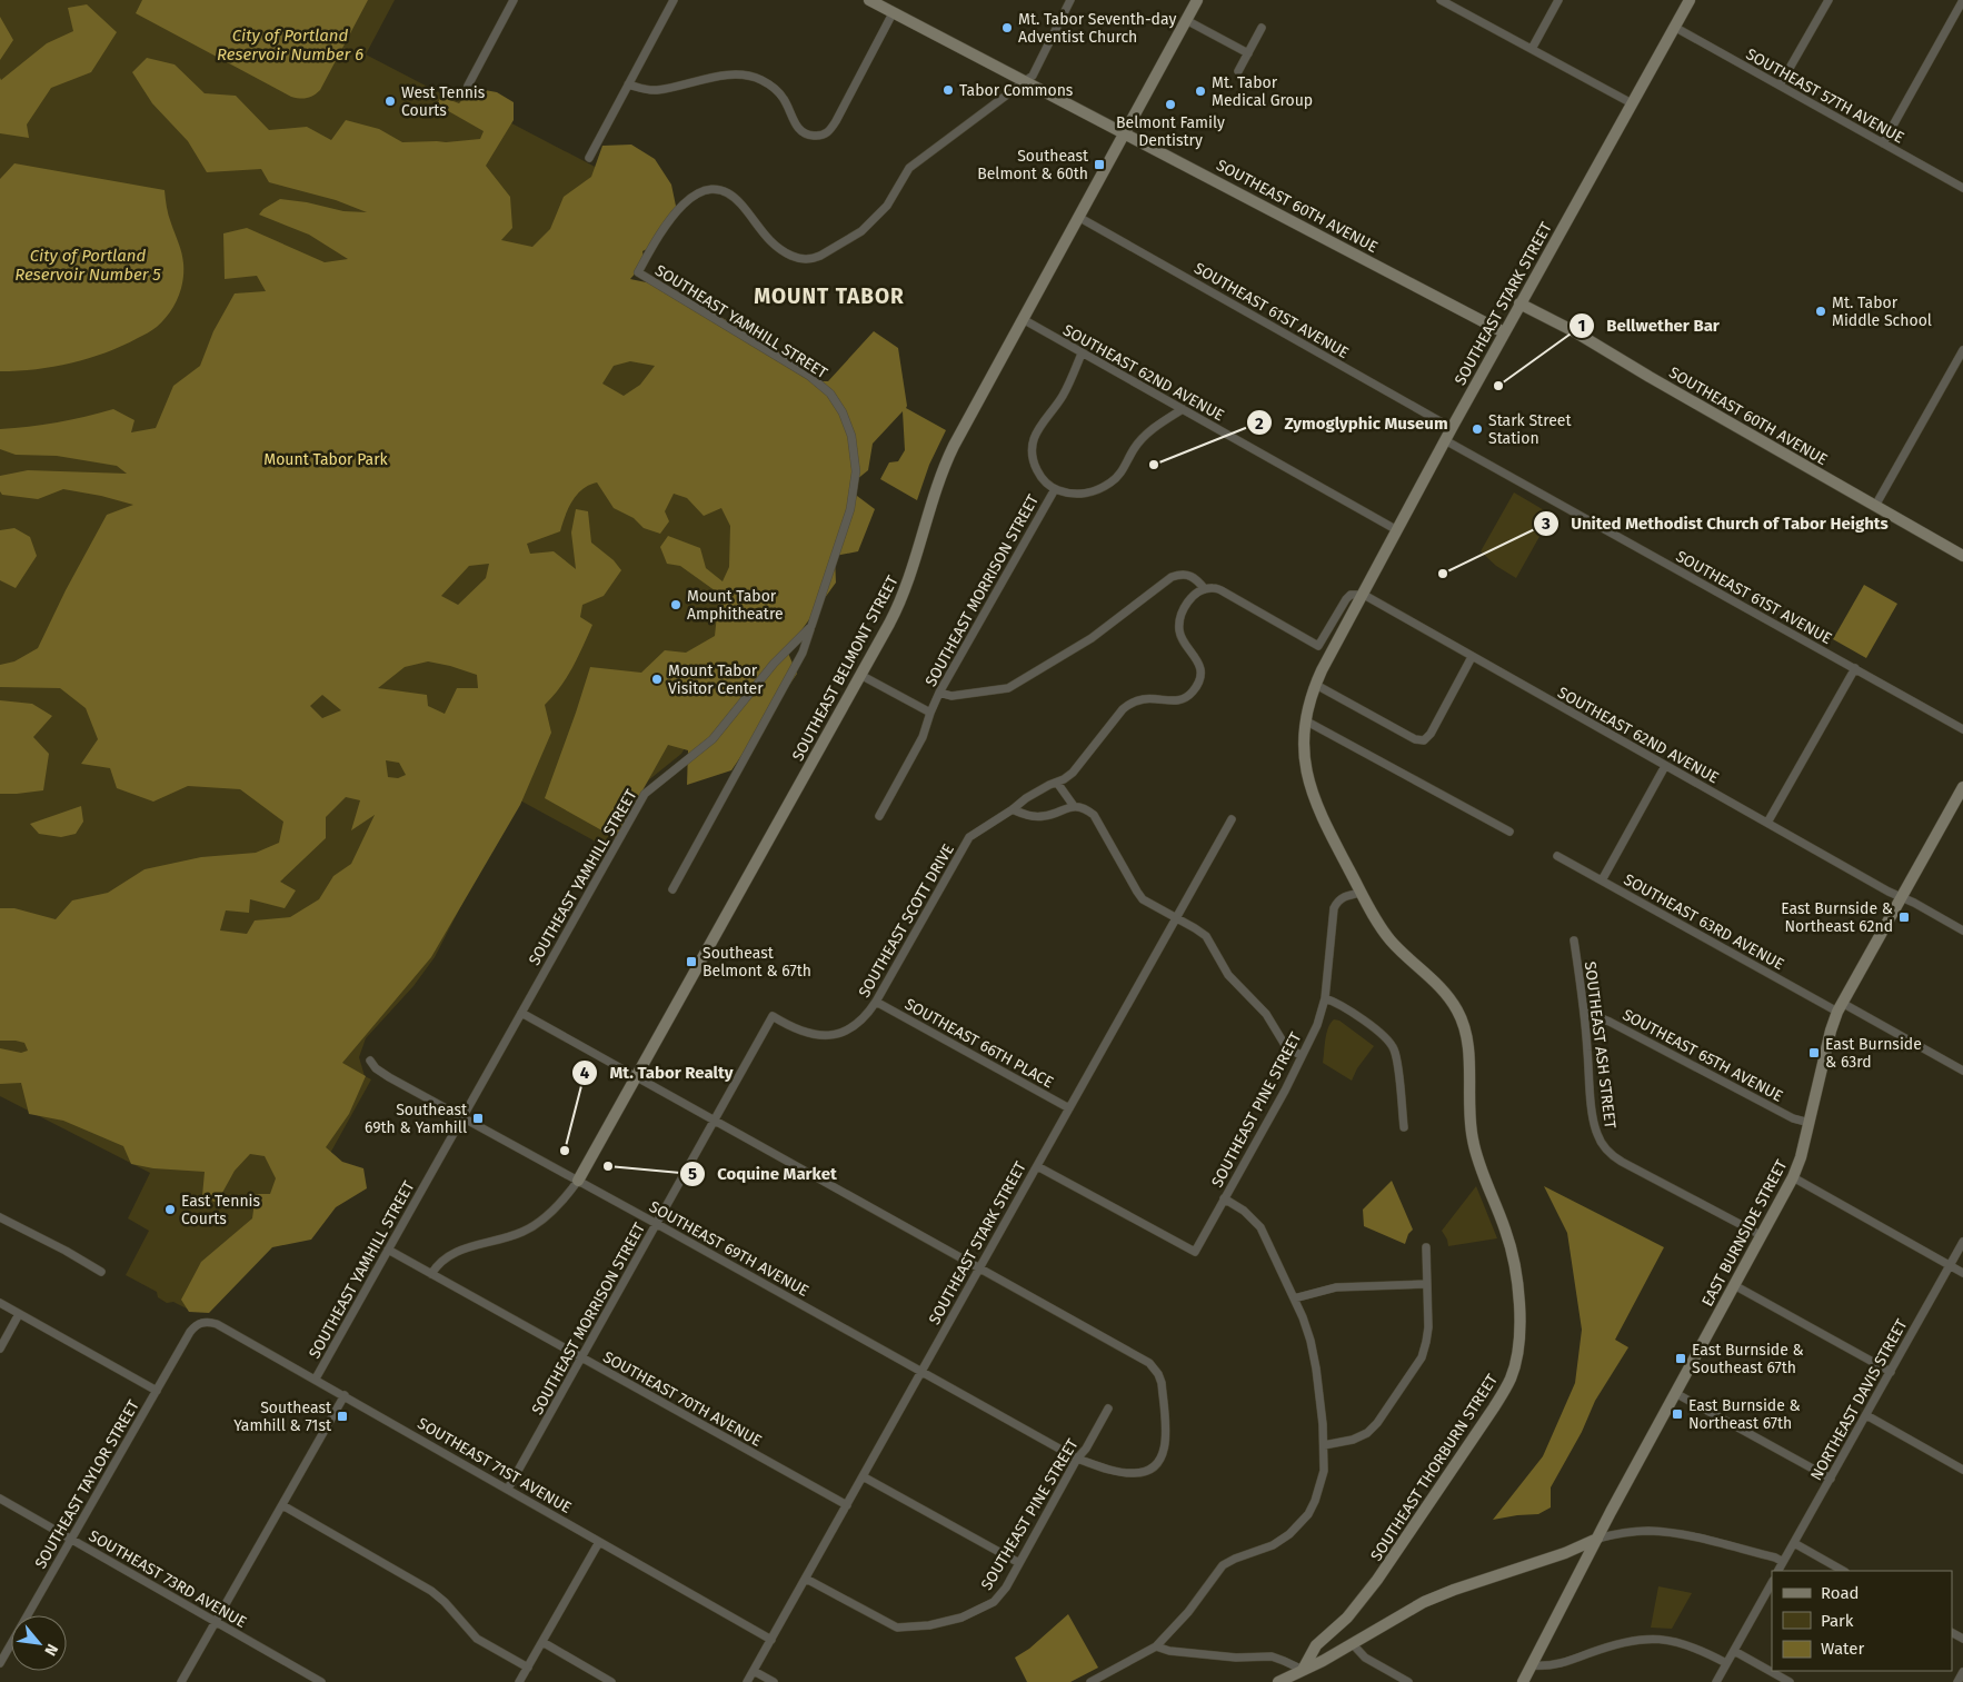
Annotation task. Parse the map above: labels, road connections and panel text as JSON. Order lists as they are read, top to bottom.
{
  "streets": {
    "street": [
      "SOUTHEAST 57TH AVENUE",
      "SOUTHEAST 60TH AVENUE",
      "SOUTHEAST STARK STREET",
      "SOUTHEAST 61ST AVENUE",
      "SOUTHEAST YAMHILL STREET",
      "SOUTHEAST 62ND AVENUE",
      "SOUTHEAST MORRISON STREET",
      "SOUTHEAST BELMONT STREET",
      "SOUTHEAST SCOTT DRIVE",
      "SOUTHEAST 63RD AVENUE",
      "SOUTHEAST 66TH PLACE",
      "SOUTHEAST ASH STREET",
      "SOUTHEAST 65TH AVENUE",
      "SOUTHEAST PINE STREET",
      "EAST BURNSIDE STREET",
      "SOUTHEAST 69TH AVENUE",
      "SOUTHEAST 70TH AVENUE",
      "NORTHEAST DAVIS STREET",
      "SOUTHEAST 71ST AVENUE",
      "SOUTHEAST THORBURN STREET",
      "SOUTHEAST TAYLOR STREET",
      "SOUTHEAST 73RD AVENUE"
    ]
  },
  "crossings": [
    ["SOUTHEAST 57TH AVENUE", "SOUTHEAST STARK STREET"],
    ["SOUTHEAST 60TH AVENUE", "SOUTHEAST STARK STREET"],
    ["SOUTHEAST 60TH AVENUE", "SOUTHEAST YAMHILL STREET"],
    ["SOUTHEAST 60TH AVENUE", "SOUTHEAST BELMONT STREET"],
    ["SOUTHEAST STARK STREET", "SOUTHEAST 61ST AVENUE"],
    ["SOUTHEAST STARK STREET", "SOUTHEAST 62ND AVENUE"],
    ["SOUTHEAST STARK STREET", "SOUTHEAST 66TH PLACE"],
    ["SOUTHEAST STARK STREET", "SOUTHEAST PINE STREET"],
    ["SOUTHEAST STARK STREET", "SOUTHEAST 69TH AVENUE"],
    ["SOUTHEAST STARK STREET", "SOUTHEAST 70TH AVENUE"],
    ["SOUTHEAST STARK STREET", "SOUTHEAST 71ST AVENUE"],
    ["SOUTHEAST STARK STREET", "SOUTHEAST THORBURN STREET"],
    ["SOUTHEAST 61ST AVENUE", "SOUTHEAST BELMONT STREET"],
    ["SOUTHEAST YAMHILL STREET", "SOUTHEAST 69TH AVENUE"],
    ["SOUTHEAST YAMHILL STREET", "SOUTHEAST 70TH AVENUE"],
    ["SOUTHEAST YAMHILL STREET", "SOUTHEAST 71ST AVENUE"],
    ["SOUTHEAST 62ND AVENUE", "SOUTHEAST MORRISON STREET"],
    ["SOUTHEAST 62ND AVENUE", "SOUTHEAST BELMONT STREET"],
    ["SOUTHEAST 62ND AVENUE", "EAST BURNSIDE STREET"],
    ["SOUTHEAST MORRISON STREET", "SOUTHEAST SCOTT DRIVE"],
    ["SOUTHEAST MORRISON STREET", "SOUTHEAST 69TH AVENUE"],
    ["SOUTHEAST MORRISON STREET", "SOUTHEAST 70TH AVENUE"],
    ["SOUTHEAST MORRISON STREET", "SOUTHEAST 71ST AVENUE"],
    ["SOUTHEAST BELMONT STREET", "SOUTHEAST 69TH AVENUE"],
    ["SOUTHEAST BELMONT STREET", "SOUTHEAST 70TH AVENUE"],
    ["SOUTHEAST SCOTT DRIVE", "SOUTHEAST 66TH PLACE"],
    ["SOUTHEAST 63RD AVENUE", "EAST BURNSIDE STREET"],
    ["SOUTHEAST ASH STREET", "SOUTHEAST 65TH AVENUE"],
    ["SOUTHEAST ASH STREET", "EAST BURNSIDE STREET"],
    ["SOUTHEAST 65TH AVENUE", "EAST BURNSIDE STREET"],
    ["SOUTHEAST PINE STREET", "SOUTHEAST 69TH AVENUE"],
    ["SOUTHEAST PINE STREET", "SOUTHEAST THORBURN STREET"],
    ["SOUTHEAST 71ST AVENUE", "SOUTHEAST TAYLOR STREET"],
    ["SOUTHEAST TAYLOR STREET", "SOUTHEAST 73RD AVENUE"]
  ],
  "districts": ["MOUNT TABOR"],
  "water": ["City of Portland Reservoir Number 6", "City of Portland Reservoir Number 5"],
  "parks": ["Mount Tabor Park"],
  "places": {
    "other": [
      "Mt. Tabor Seventh-day Adventist Church",
      "Tabor Commons",
      "Mt. Tabor Medical Group",
      "West Tennis Courts",
      "Belmont Family Dentistry",
      "Mt. Tabor Middle School",
      "Bellwether Bar",
      "Stark Street Station",
      "Zymoglyphic Museum",
      "United Methodist Church of Tabor Heights",
      "Mount Tabor Amphitheatre",
      "Mount Tabor Visitor Center",
      "Mt. Tabor Realty",
      "Coquine Market",
      "East Tennis Courts"
    ],
    "transit": [
      "Southeast Belmont & 60th",
      "East Burnside & Northeast 62nd",
      "Southeast Belmont & 67th",
      "East Burnside & 63rd",
      "Southeast 69th & Yamhill",
      "East Burnside & Southeast 67th",
      "East Burnside & Northeast 67th",
      "Southeast Yamhill & 71st"
    ]
  },
  "legend": ["Road", "Park", "Water"],
  "north": "bottom right"
}
